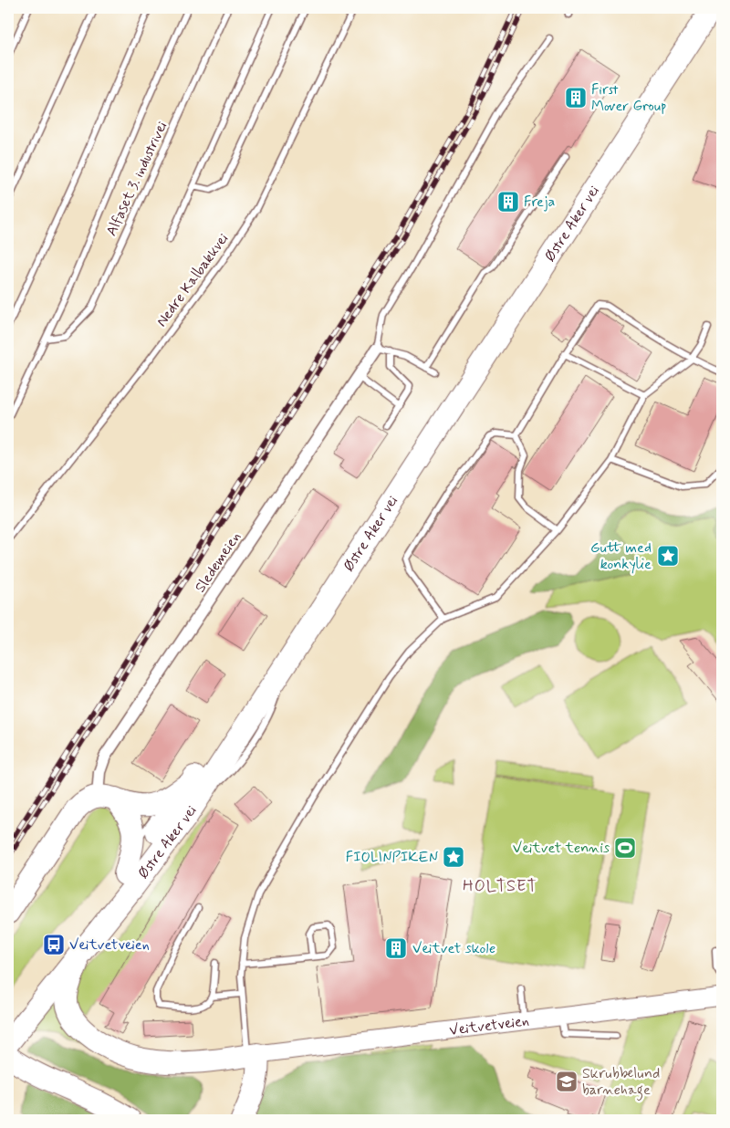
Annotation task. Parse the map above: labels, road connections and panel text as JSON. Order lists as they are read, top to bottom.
{
  "streets": {
    "highway": ["Østre Aker vei"],
    "street": ["Sledemeien", "Veitvetveien"],
    "lane": ["Alfaset 3. industrivei", "Nedre Kalbakkvei"]
  },
  "districts": ["HOLTSET"],
  "places": {
    "building": ["First Mover Group", "Freja", "Veitvet skole"],
    "place": ["Gutt med konkylie", "FIOLINPIKEN"],
    "sports": ["Veitvet tennis"],
    "bus stop": ["Veitvetveien"],
    "school or university": ["Skrubbelund barnehage"]
  }
}
